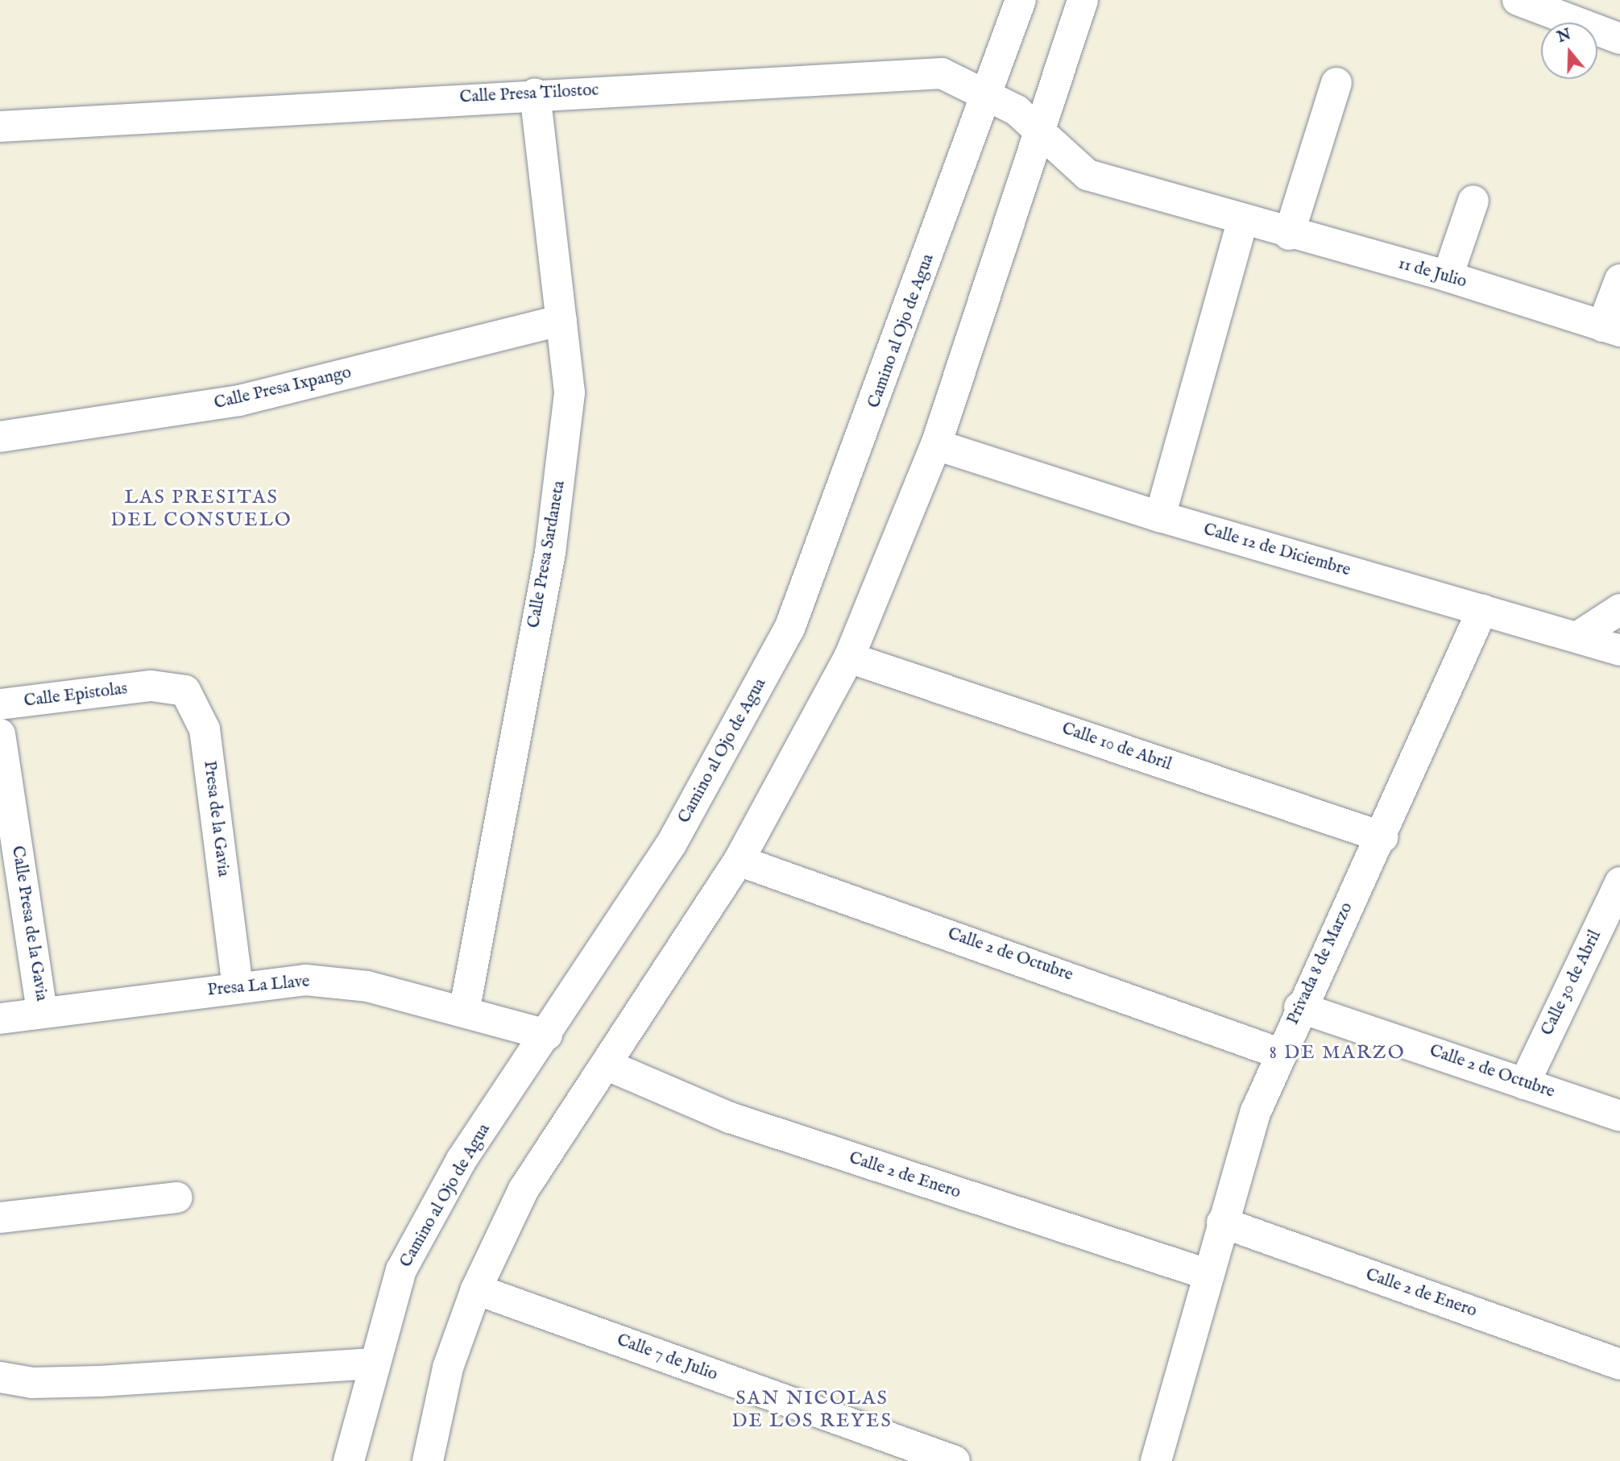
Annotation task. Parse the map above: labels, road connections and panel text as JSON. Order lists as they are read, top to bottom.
{
  "streets": {
    "street": [
      "Calle Presa Tilostoc",
      "11 de Julio",
      "Camino al Ojo de Agua",
      "Calle Presa Ixpango",
      "Calle 12 de Diciembre",
      "Calle Presa Sardaneta",
      "Calle Epistolas",
      "Calle 10 de Abril",
      "Presa de la Gavia",
      "Calle Presa de la Gavia",
      "Calle 2 de Octubre",
      "Privada 8 de Marzo",
      "Calle 30 de Abril",
      "Presa La Llave",
      "Calle 2 de Enero",
      "Calle 7 de Julio"
    ]
  },
  "crossings": [
    ["Calle Presa Tilostoc", "11 de Julio"],
    ["Calle Presa Tilostoc", "Camino al Ojo de Agua"],
    ["Calle Presa Tilostoc", "Calle Presa Sardaneta"],
    ["Camino al Ojo de Agua", "Presa La Llave"],
    ["Calle Presa Ixpango", "Calle Presa Sardaneta"],
    ["Calle 12 de Diciembre", "Privada 8 de Marzo"],
    ["Calle Presa Sardaneta", "Presa La Llave"],
    ["Calle Epistolas", "Presa de la Gavia"],
    ["Calle 10 de Abril", "Privada 8 de Marzo"],
    ["Presa de la Gavia", "Presa La Llave"],
    ["Calle Presa de la Gavia", "Presa La Llave"],
    ["Calle 2 de Octubre", "Privada 8 de Marzo"],
    ["Calle 2 de Octubre", "Calle 30 de Abril"],
    ["Privada 8 de Marzo", "Calle 2 de Enero"]
  ],
  "districts": ["LAS PRESITAS DEL CONSUELO", "8 DE MARZO", "SAN NICOLAS DE LOS REYES"],
  "north": "top"
}
